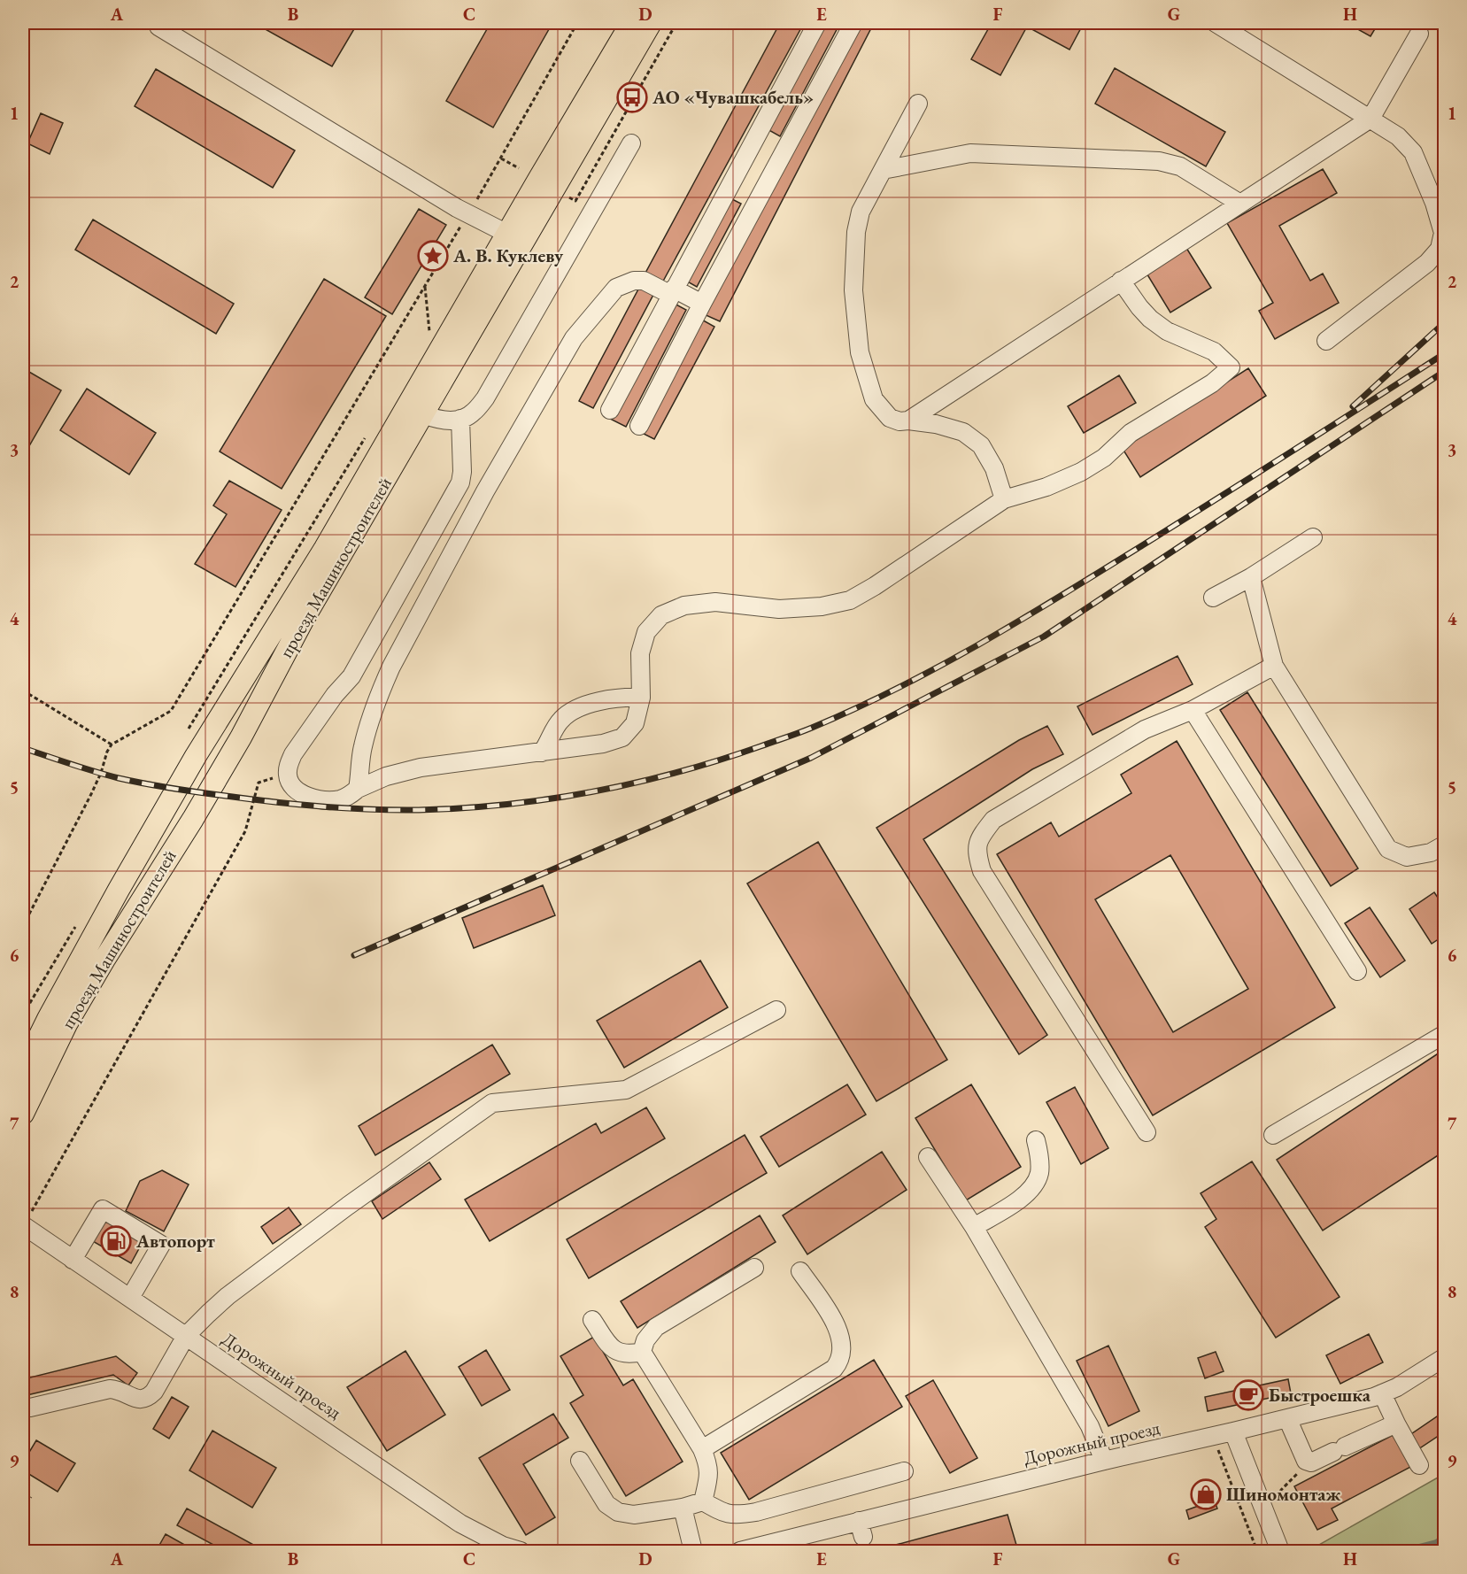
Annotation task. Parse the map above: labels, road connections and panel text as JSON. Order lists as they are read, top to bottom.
{
  "streets": {
    "main road": ["проезд Машиностроителей"],
    "street": ["Дорожный проезд"]
  },
  "places": {
    "bus stop": ["АО «Чувашкабель»"],
    "place": ["А. В. Куклеву"],
    "fuel station": ["Автопорт"],
    "cafe": ["Быстроешка"],
    "shop": ["Шиномонтаж"]
  },
  "grid": {
    "columns": [
      "A",
      "B",
      "C",
      "D",
      "E",
      "F",
      "G",
      "H"
    ],
    "rows": [
      "1",
      "2",
      "3",
      "4",
      "5",
      "6",
      "7",
      "8",
      "9"
    ]
  }
}
